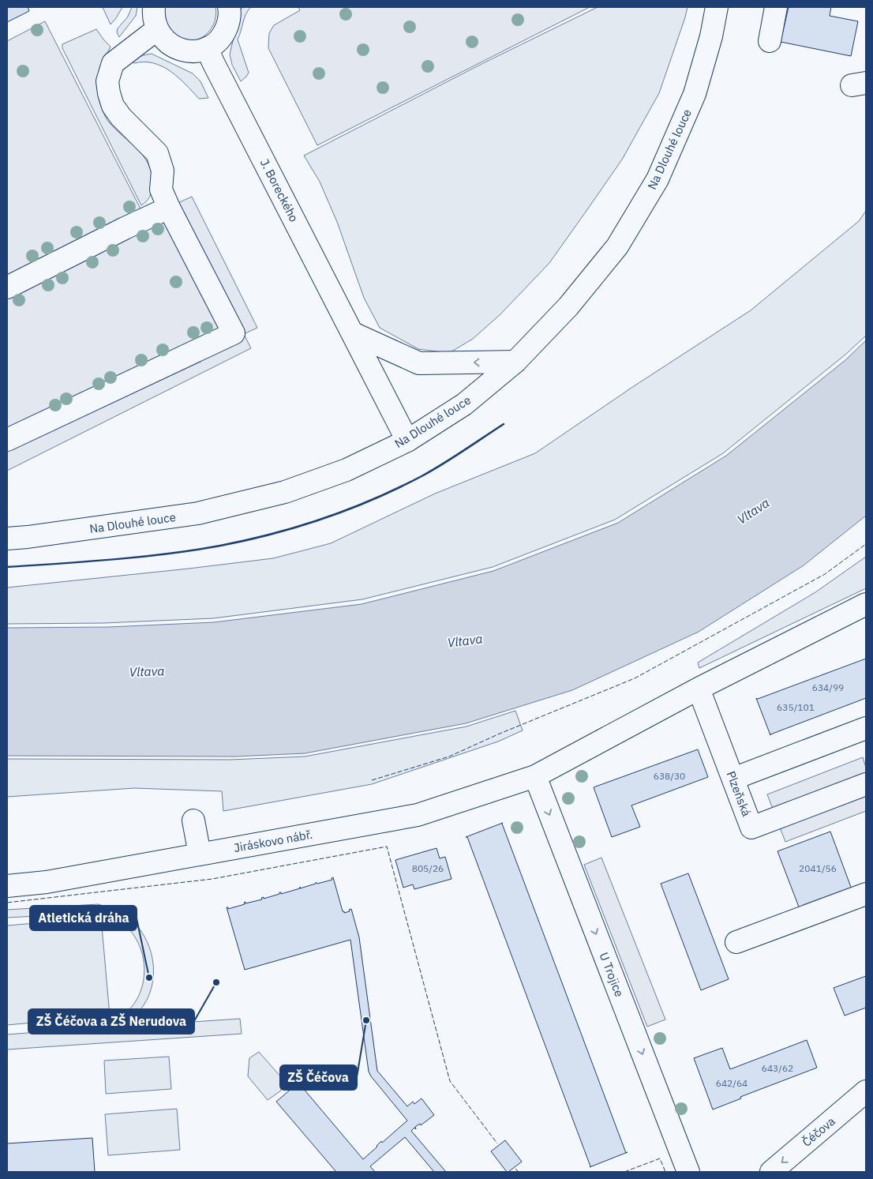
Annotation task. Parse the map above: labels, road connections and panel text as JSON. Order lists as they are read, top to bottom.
{
  "streets": {
    "street": [
      "Na Dlouhé louce",
      "J. Boreckého",
      "Plzeňská",
      "Jiráskovo nábř.",
      "U Trojice",
      "Čéčova"
    ]
  },
  "crossings": [
    ["Na Dlouhé louce", "J. Boreckého"],
    ["Jiráskovo nábř.", "U Trojice"]
  ],
  "one_way": ["U Trojice", "Čéčova"],
  "water": ["Vltava"],
  "places": ["Atletická dráha", "ZŠ Čéčova a ZŠ Nerudova", "ZŠ Čéčova"],
  "house_numbers": [
    "634/99",
    "635/101",
    "638/30",
    "805/26",
    "2041/56",
    "643/62",
    "642/64"
  ]
}
